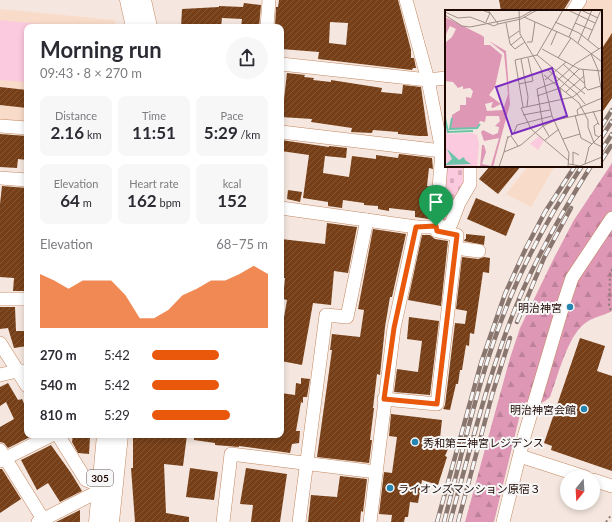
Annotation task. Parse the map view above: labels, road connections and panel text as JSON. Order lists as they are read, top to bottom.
{
  "streets": {
    "main road": ["305"]
  },
  "places": [
    "明治神宮",
    "明治神宮会館",
    "秀和第二神宮レジデンス",
    "ライオンズマンション原宿３"
  ],
  "north": "bottom",
  "page": {
    "heading": ["Morning run", "09:43 · 8 × 270 m"],
    "stats": [
      ["Distance", "2.16 km"],
      ["Time", "11:51"],
      ["Pace", "5:29 /km"],
      ["Elevation", "64 m"],
      ["Heart rate", "162 bpm"],
      ["kcal", "152"]
    ],
    "chart": ["Elevation", "68–75 m"],
    "list": [
      {
        "name": "270 m",
        "note": "5:42"
      },
      {
        "name": "540 m",
        "note": "5:42"
      },
      {
        "name": "810 m",
        "note": "5:29"
      }
    ]
  }
}
